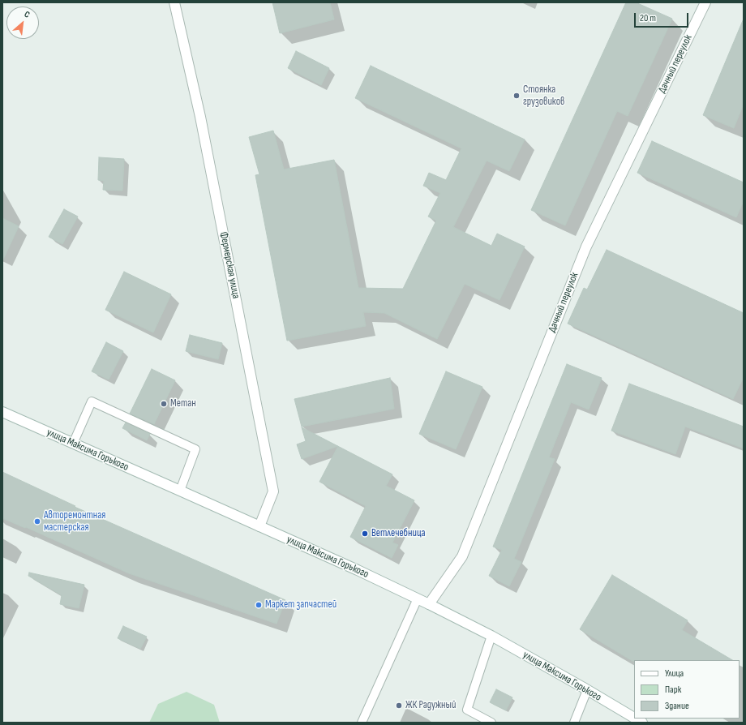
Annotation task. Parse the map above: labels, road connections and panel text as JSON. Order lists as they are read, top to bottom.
{
  "streets": {
    "street": ["Дачный переулок", "Фермерская улица", "улица Максима Горького"]
  },
  "crossings": [
    ["Дачный переулок", "улица Максима Горького"],
    ["Фермерская улица", "улица Максима Горького"]
  ],
  "places": [
    "Стоянка грузовиков",
    "Метан",
    "Авторемонтная мастерская",
    "Ветлечебница",
    "Маркет запчастей",
    "ЖК Радужный"
  ],
  "legend": ["Улица", "Парк", "Здание"],
  "scale_bar": "20 m",
  "north": "top right"
}
